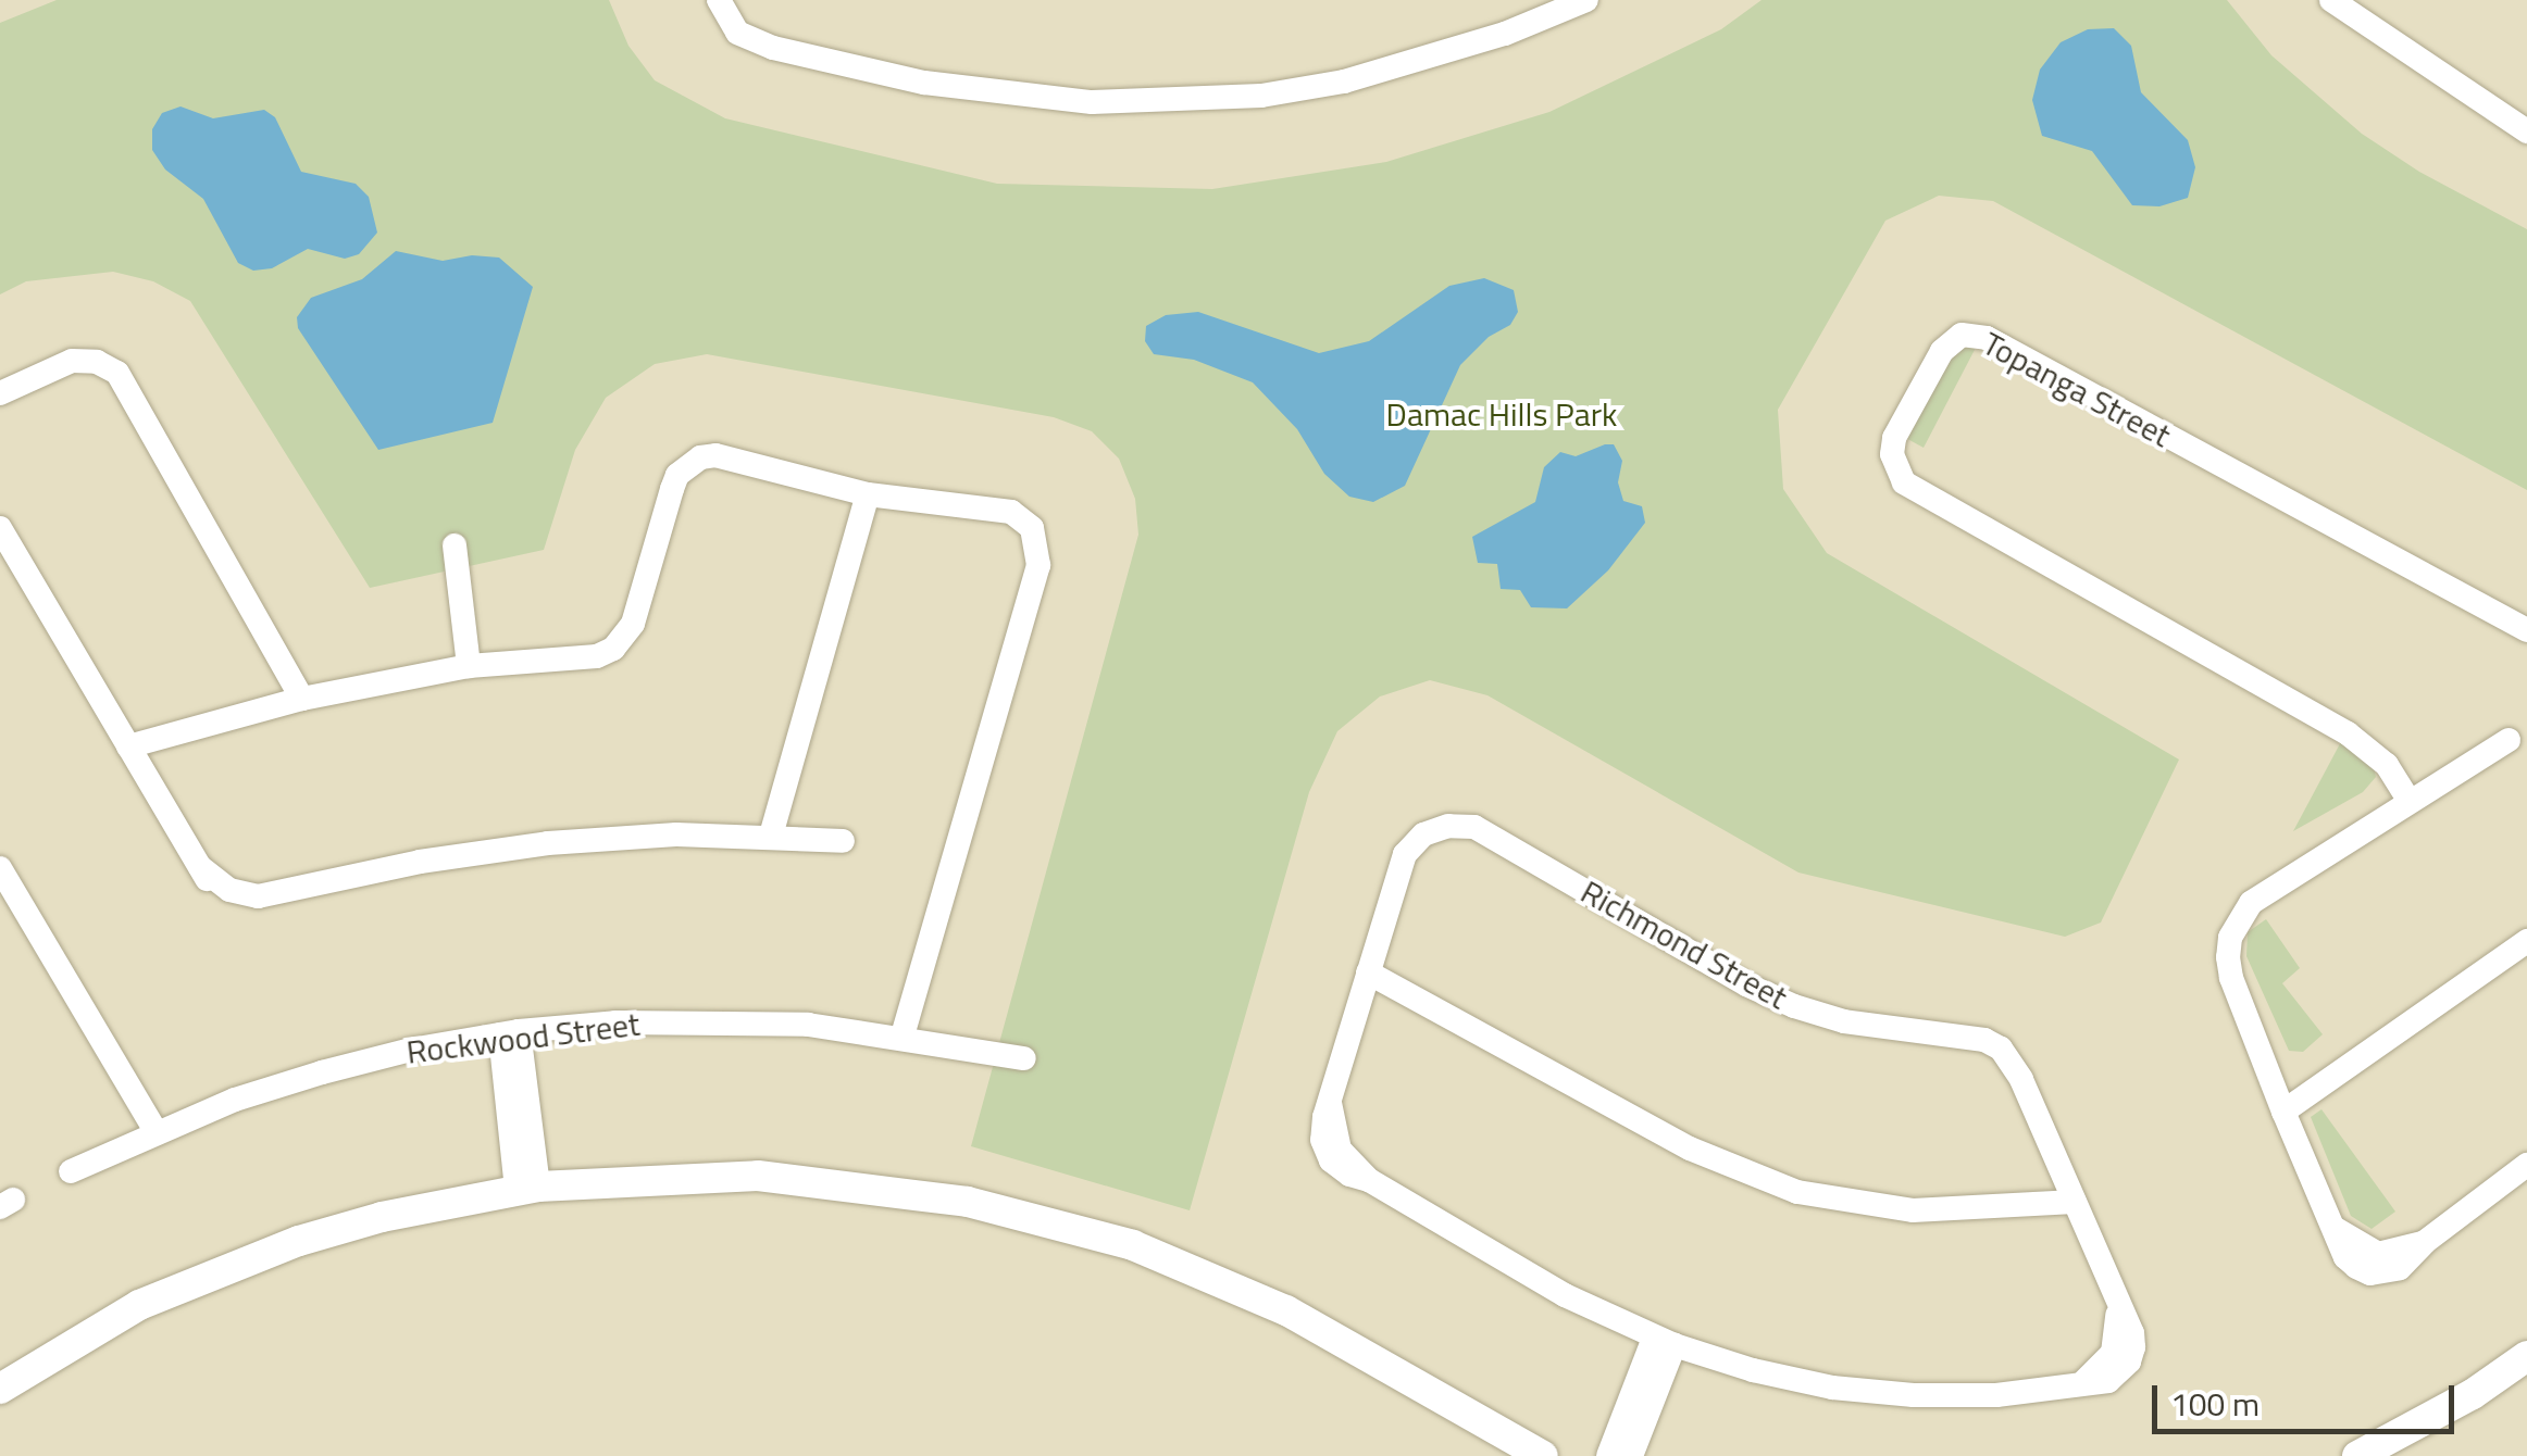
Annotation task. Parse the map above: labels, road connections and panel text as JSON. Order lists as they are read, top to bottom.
{
  "streets": {
    "street": ["Topanga Street", "Richmond Street", "Rockwood Street"]
  },
  "parks": ["Damac Hills Park"],
  "scale_bar": "100 m"
}
